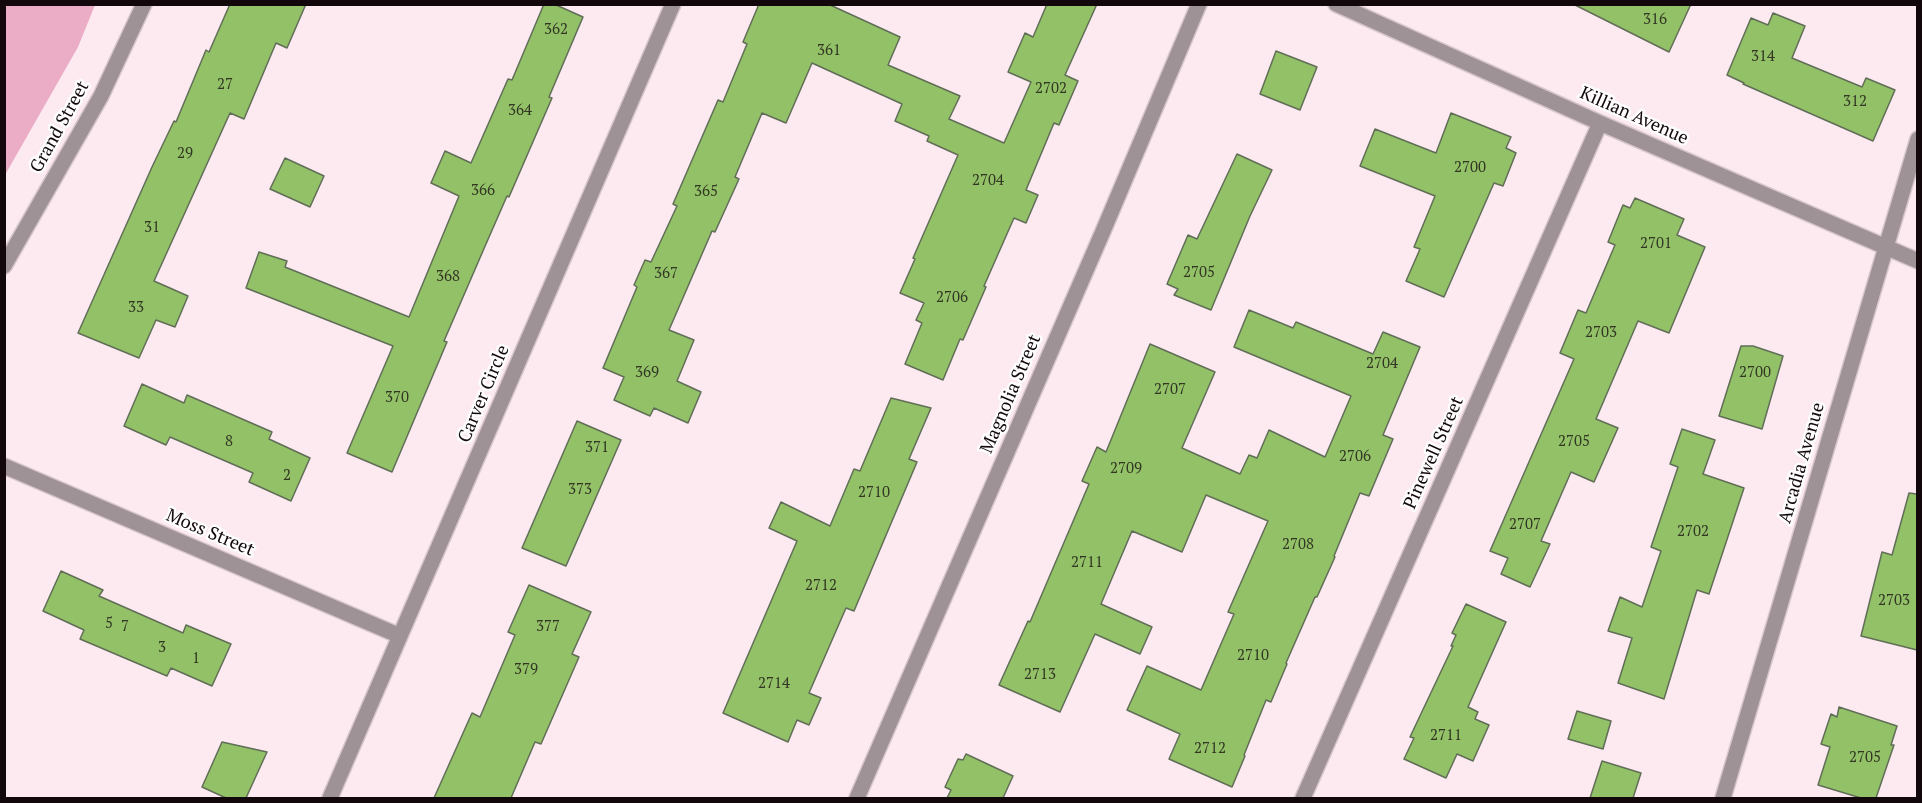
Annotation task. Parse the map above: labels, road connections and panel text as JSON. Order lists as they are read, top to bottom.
{
  "streets": {
    "street": [
      "Killian Avenue",
      "Grand Street",
      "Carver Circle",
      "Magnolia Street",
      "Pinewell Street",
      "Arcadia Avenue",
      "Moss Street"
    ]
  },
  "crossings": [
    ["Killian Avenue", "Pinewell Street"],
    ["Killian Avenue", "Arcadia Avenue"],
    ["Carver Circle", "Moss Street"]
  ],
  "house_numbers": [
    "316",
    "362",
    "361",
    "314",
    "27",
    "2702",
    "312",
    "364",
    "29",
    "2700",
    "2704",
    "366",
    "365",
    "31",
    "2701",
    "2705",
    "367",
    "368",
    "2706",
    "33",
    "2703",
    "2704",
    "369",
    "2700",
    "2707",
    "370",
    "8",
    "2705",
    "371",
    "2706",
    "2709",
    "2",
    "373",
    "2710",
    "2707",
    "2702",
    "2708",
    "2711",
    "2712",
    "2703",
    "5",
    "7",
    "377",
    "3",
    "2710",
    "1",
    "379",
    "2713",
    "2714",
    "2711",
    "2712",
    "2705"
  ]
}
